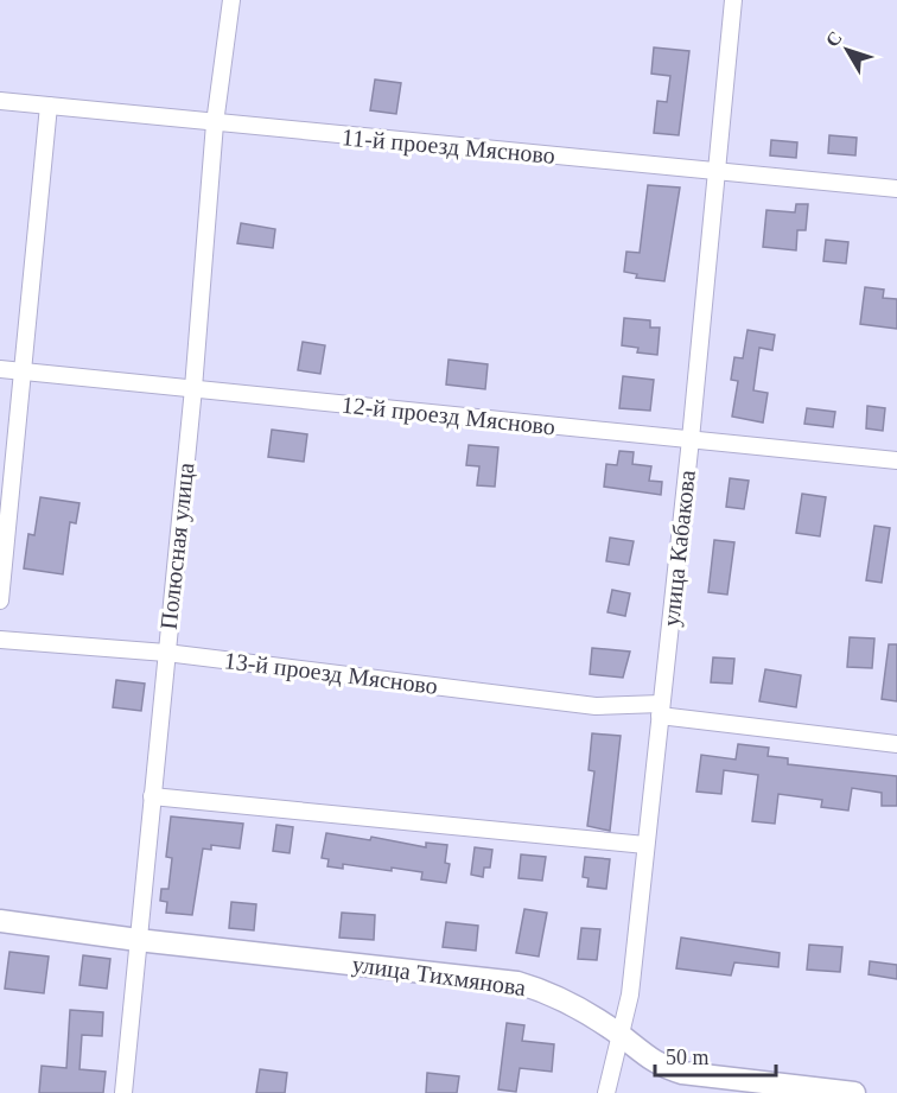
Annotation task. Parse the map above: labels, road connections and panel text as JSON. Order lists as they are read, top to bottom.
{
  "streets": {
    "street": [
      "11-й проезд Мясново",
      "12-й проезд Мясново",
      "Полюсная улица",
      "улица Кабакова",
      "13-й проезд Мясново",
      "улица Тихмянова"
    ]
  },
  "crossings": [
    ["11-й проезд Мясново", "Полюсная улица"],
    ["11-й проезд Мясново", "улица Кабакова"],
    ["12-й проезд Мясново", "Полюсная улица"],
    ["12-й проезд Мясново", "улица Кабакова"],
    ["Полюсная улица", "13-й проезд Мясново"],
    ["Полюсная улица", "улица Тихмянова"],
    ["улица Кабакова", "13-й проезд Мясново"],
    ["улица Кабакова", "улица Тихмянова"]
  ],
  "scale_bar": "50 m",
  "north": "top left"
}
